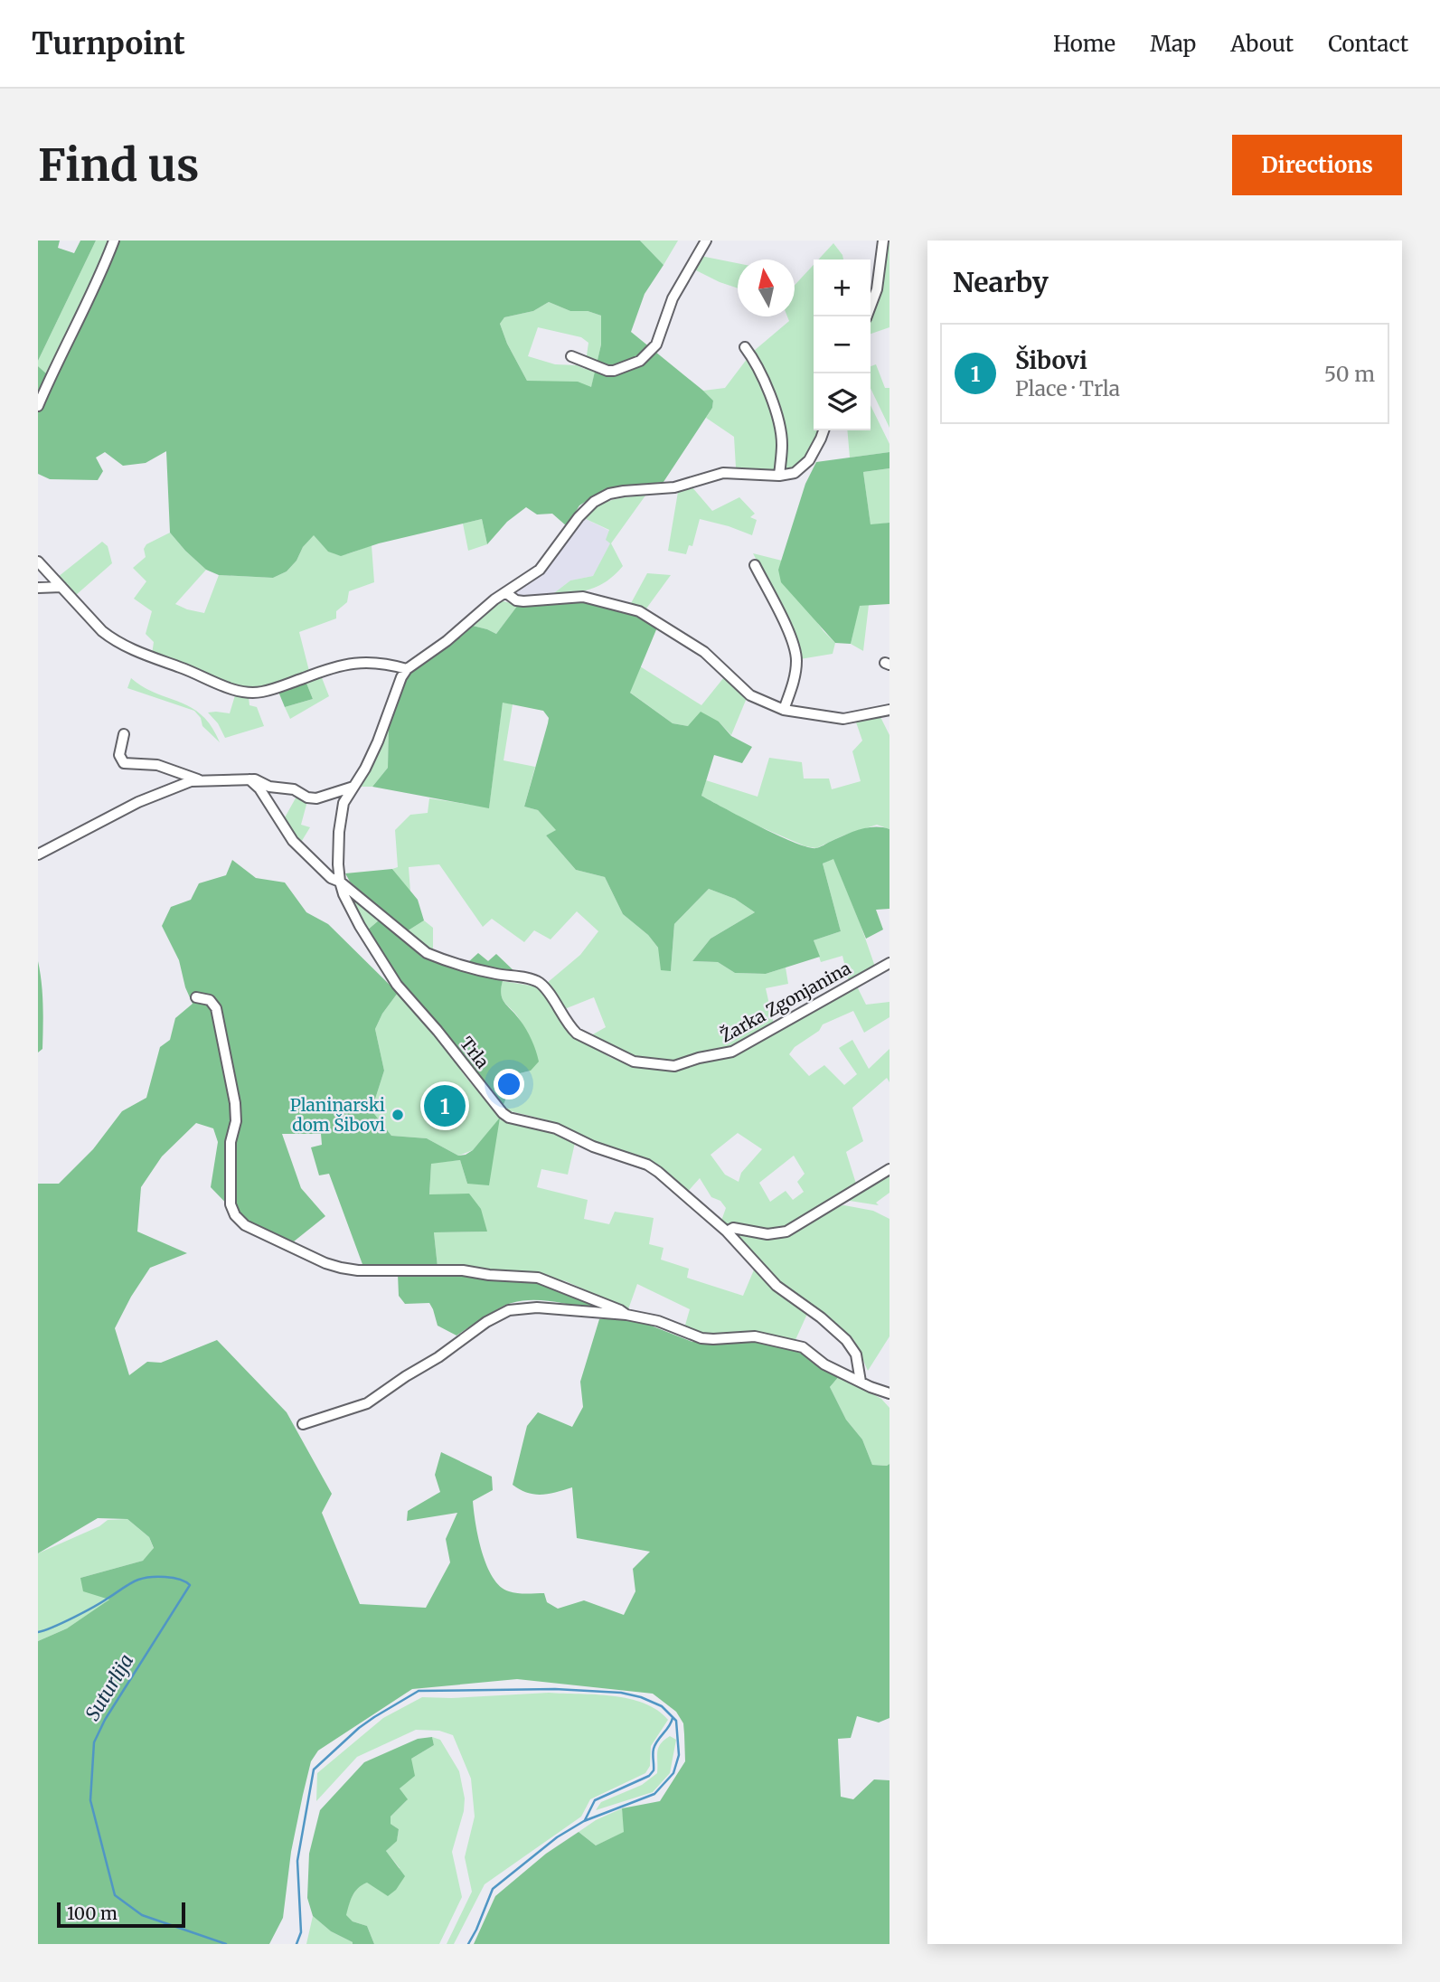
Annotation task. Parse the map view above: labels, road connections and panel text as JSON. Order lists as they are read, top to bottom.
{
  "streets": {
    "street": ["Žarka Zgonjanina", "Trla"]
  },
  "crossings": [
    ["Žarka Zgonjanina", "Trla"]
  ],
  "water": ["Suturlija"],
  "places": ["Planinarski dom Šibovi"],
  "scale_bar": "100 m",
  "north": "top",
  "page": {
    "header": "Turnpoint",
    "nav": [
      "Home",
      "Map",
      "About",
      "Contact"
    ],
    "buttons": "Directions",
    "title": "Find us",
    "heading": "Nearby",
    "map_buttons": ["+", "−"],
    "list": [
      {
        "mark": "1",
        "name": "Šibovi",
        "note": "Place · Trla",
        "value": "50 m"
      }
    ],
    "pins": "1",
    "scale": "100 m"
  }
}
